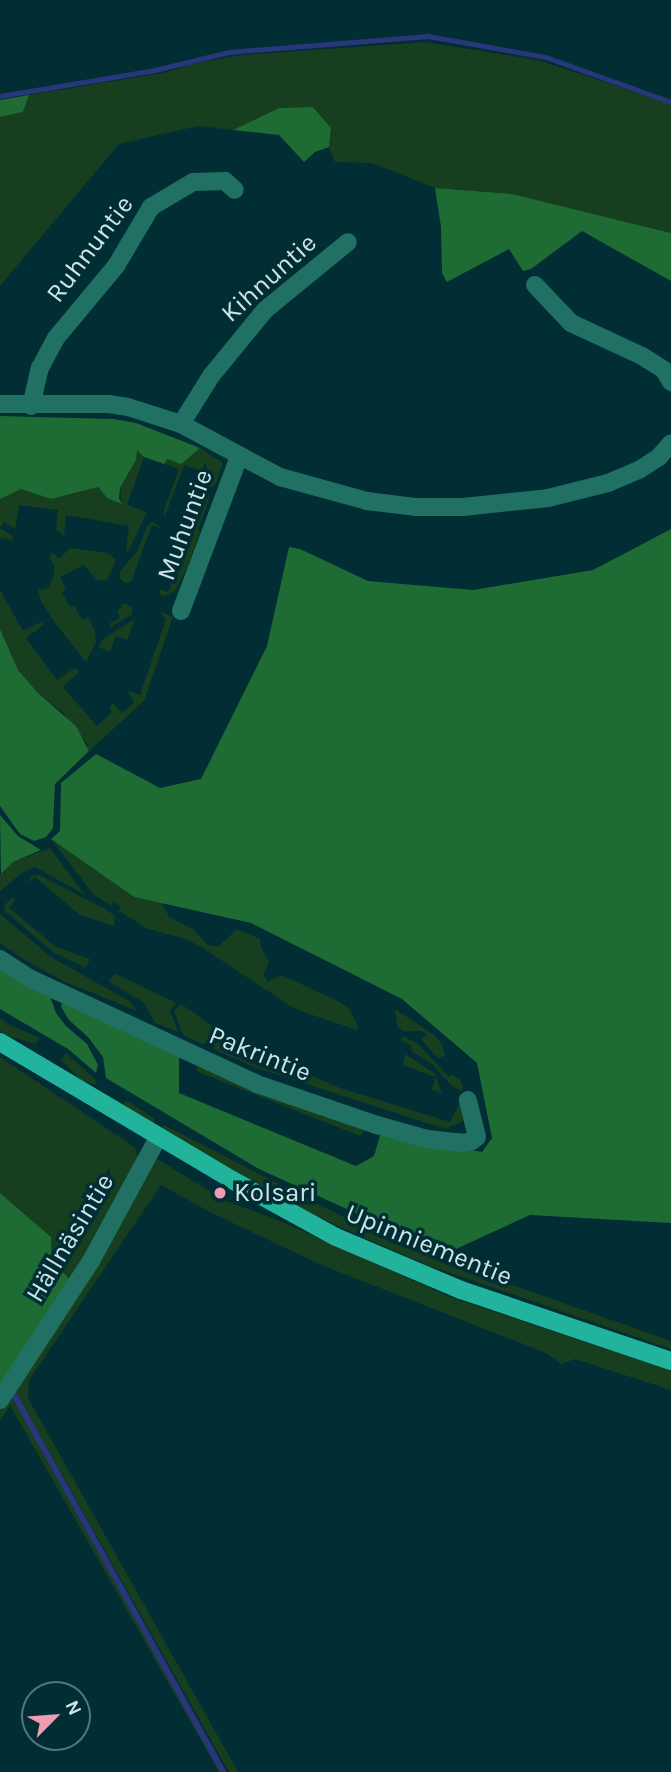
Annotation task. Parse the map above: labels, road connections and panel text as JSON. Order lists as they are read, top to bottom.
{
  "streets": {
    "main road": ["Upinniementie"],
    "street": [
      "Ruhnuntie",
      "Kihnuntie",
      "Muhuntie",
      "Pakrintie",
      "Hällnäsintie"
    ]
  },
  "crossings": [
    ["Hällnäsintie", "Upinniementie"]
  ],
  "places": ["Kolsari"],
  "north": "top right"
}
